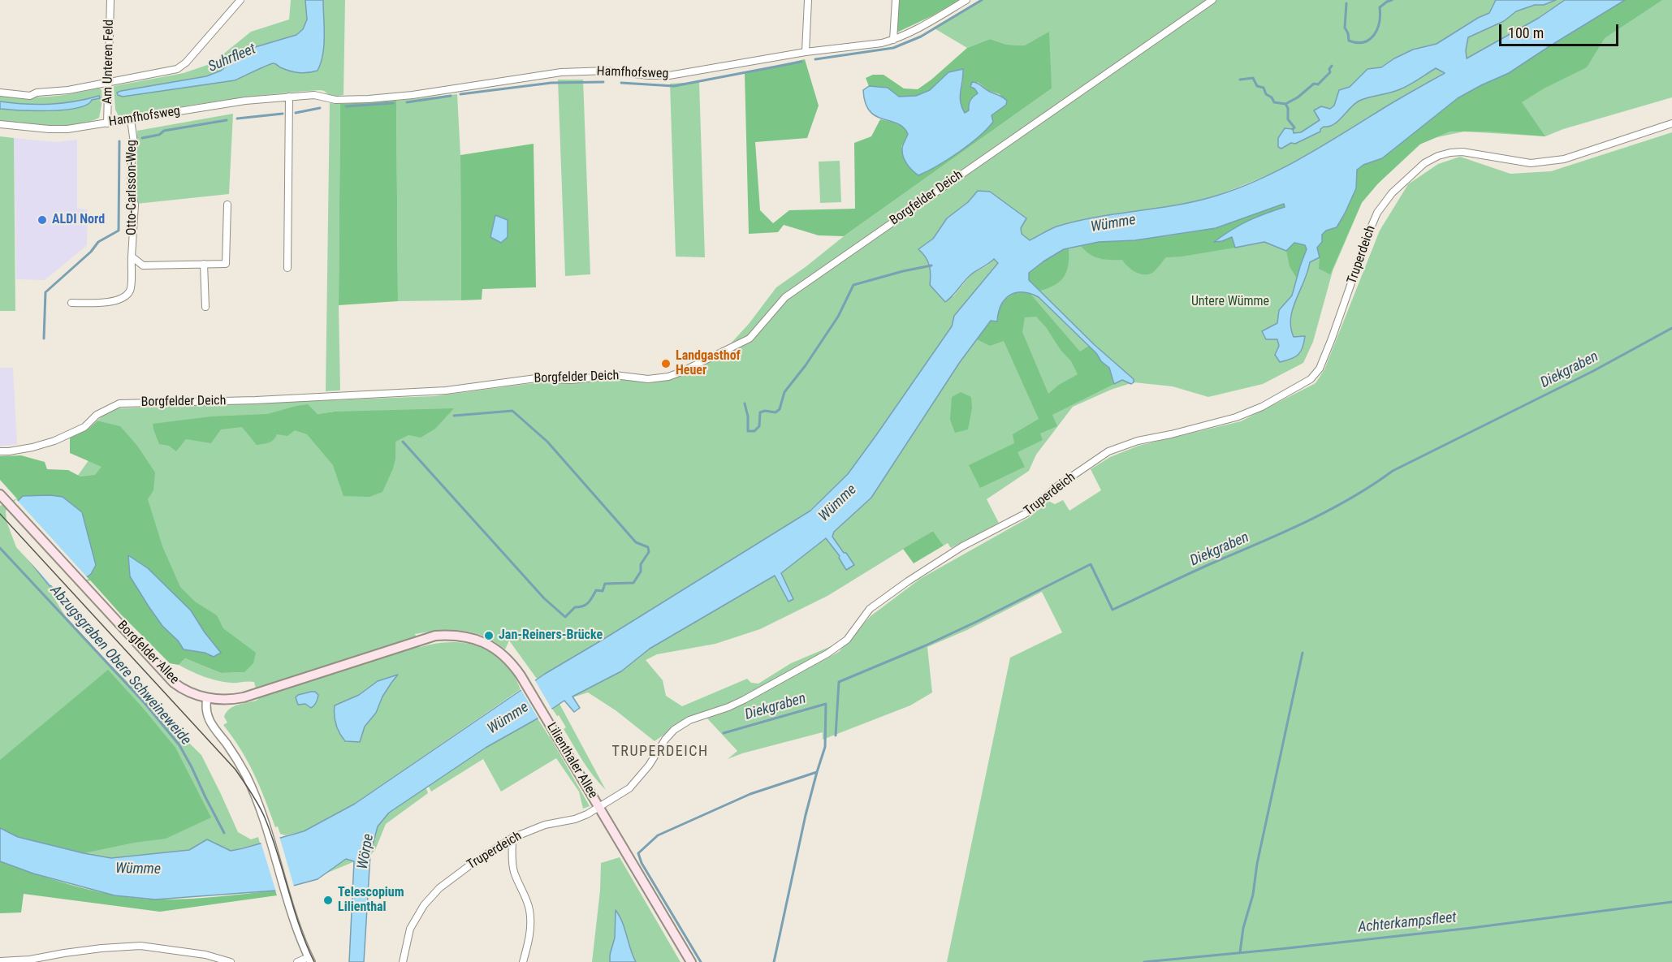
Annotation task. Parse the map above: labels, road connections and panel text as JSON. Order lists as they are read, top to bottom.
{
  "streets": {
    "main road": ["Borgfelder Allee", "Lilienthaler Allee"],
    "street": [
      "Am Unteren Feld",
      "Hamfhofsweg",
      "Otto-Carlsson-Weg",
      "Borgfelder Deich",
      "Truperdeich"
    ]
  },
  "crossings": [
    ["Am Unteren Feld", "Hamfhofsweg"],
    ["Hamfhofsweg", "Otto-Carlsson-Weg"],
    ["Truperdeich", "Lilienthaler Allee"],
    ["Borgfelder Allee", "Lilienthaler Allee"]
  ],
  "districts": ["TRUPERDEICH"],
  "water": [
    "Suhrfleet",
    "Wümme",
    "Diekgraben",
    "Abzugsgraben Obere Schweineweide",
    "Wörpe",
    "Achterkampsfleet"
  ],
  "parks": ["Untere Wümme"],
  "places": [
    "ALDI Nord",
    "Landgasthof Heuer",
    "Jan-Reiners-Brücke",
    "Telescopium Lilienthal"
  ],
  "scale_bar": "100 m"
}
